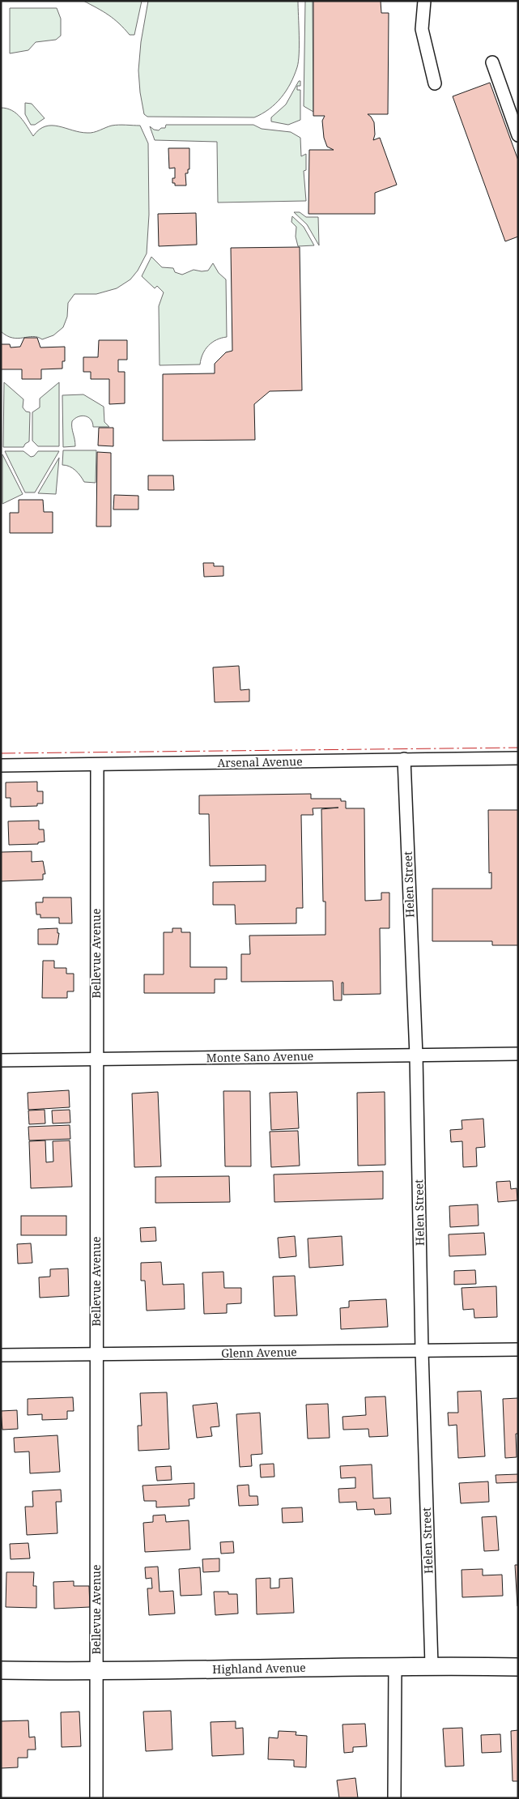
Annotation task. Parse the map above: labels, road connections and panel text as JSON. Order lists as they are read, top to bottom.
{
  "streets": {
    "main road": ["Highland Avenue"],
    "street": [
      "Arsenal Avenue",
      "Helen Street",
      "Bellevue Avenue",
      "Monte Sano Avenue",
      "Glenn Avenue"
    ]
  },
  "crossings": [
    ["Arsenal Avenue", "Helen Street"],
    ["Arsenal Avenue", "Bellevue Avenue"],
    ["Helen Street", "Monte Sano Avenue"],
    ["Helen Street", "Glenn Avenue"],
    ["Helen Street", "Highland Avenue"],
    ["Bellevue Avenue", "Monte Sano Avenue"],
    ["Bellevue Avenue", "Glenn Avenue"],
    ["Bellevue Avenue", "Highland Avenue"]
  ]
}
